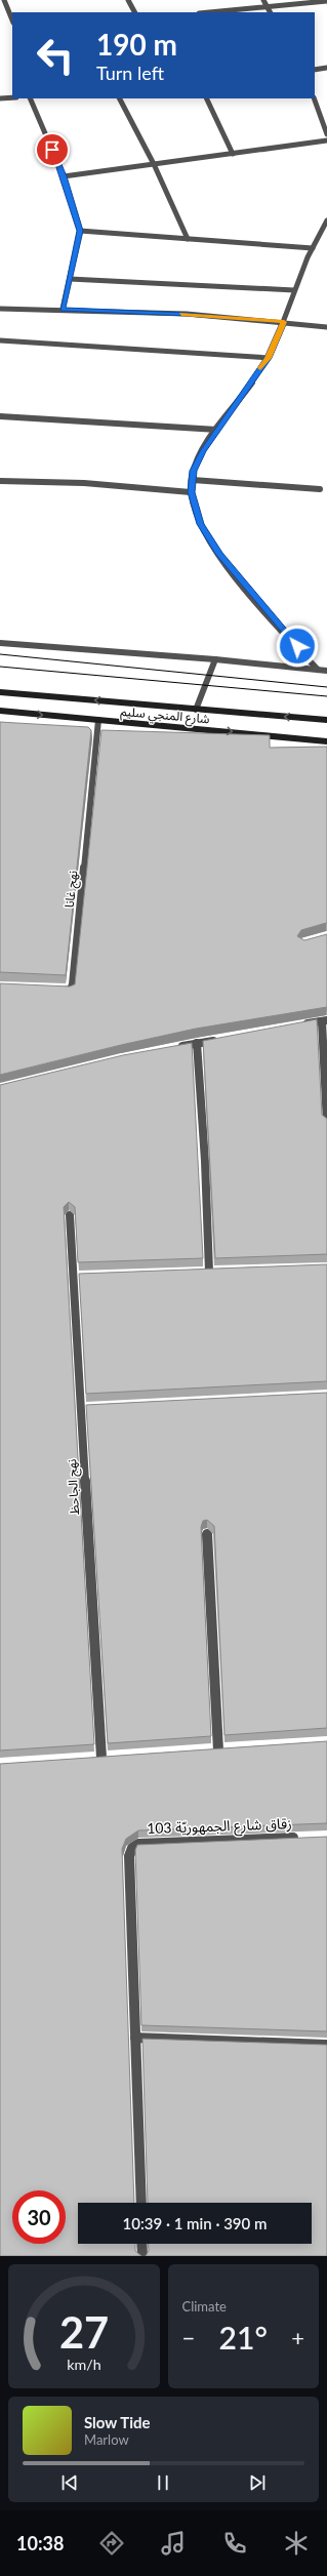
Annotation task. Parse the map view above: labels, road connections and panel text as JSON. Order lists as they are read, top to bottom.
{
  "streets": {
    "main road": ["شارع المنجي سليم"],
    "street": ["نهج غانا", "نهج الجاحظ", "زقاق شارع الجمهوريّة 103"]
  },
  "crossings": [
    ["شارع المنجي سليم", "نهج غانا"]
  ],
  "page": {
    "turn": ["190 m", "Turn left"],
    "limit": "30",
    "trip": "10:39 · 1 min · 390 m",
    "tile": "Climate",
    "heat": ["−", "21°", "+"],
    "song": ["Slow Tide", "Marlow"],
    "tabs": "10:38",
    "gauge": ["27", "km/h"]
  }
}
